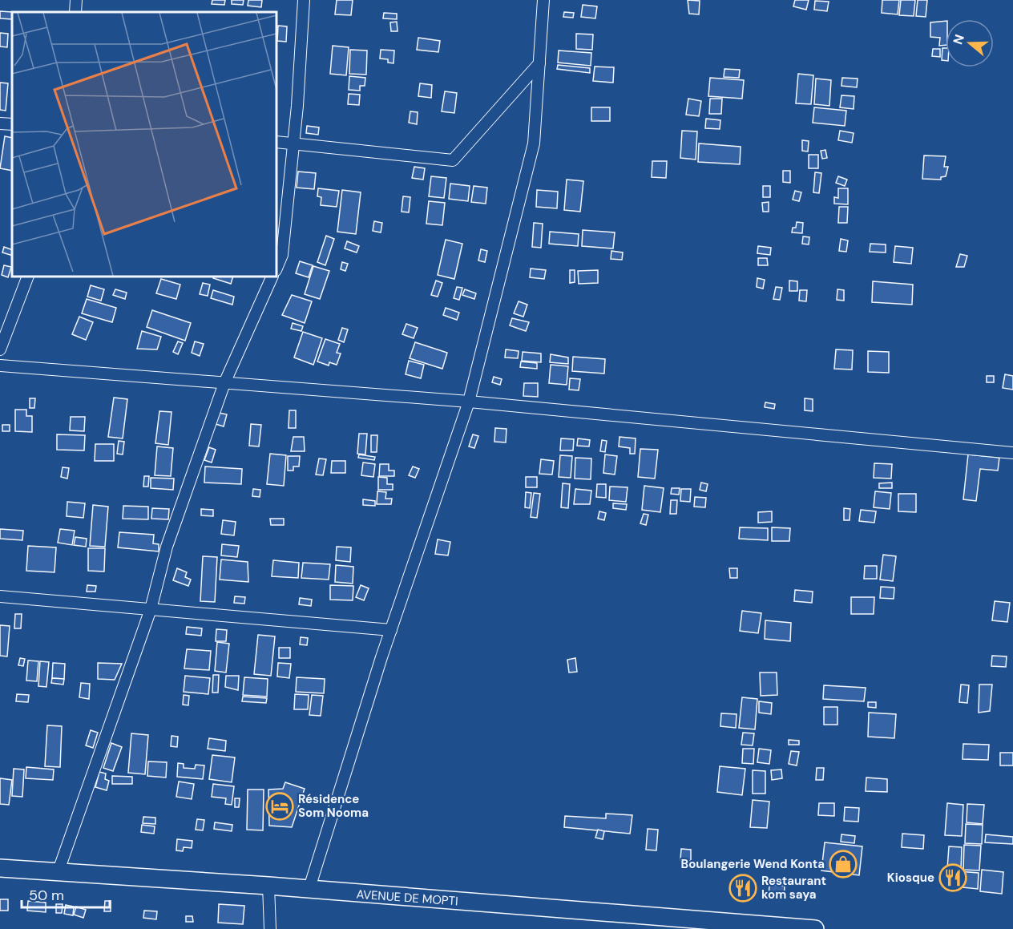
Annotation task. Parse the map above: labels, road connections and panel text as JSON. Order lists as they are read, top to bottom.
{
  "streets": {
    "main road": ["AVENUE DE MOPTI"]
  },
  "places": {
    "hotel": ["Résidence Som Nooma"],
    "shop": ["Boulangerie Wend Konta"],
    "restaurant": ["Kiosque", "Restaurant kom saya"]
  },
  "scale_bar": "50 m",
  "north": "left"
}
